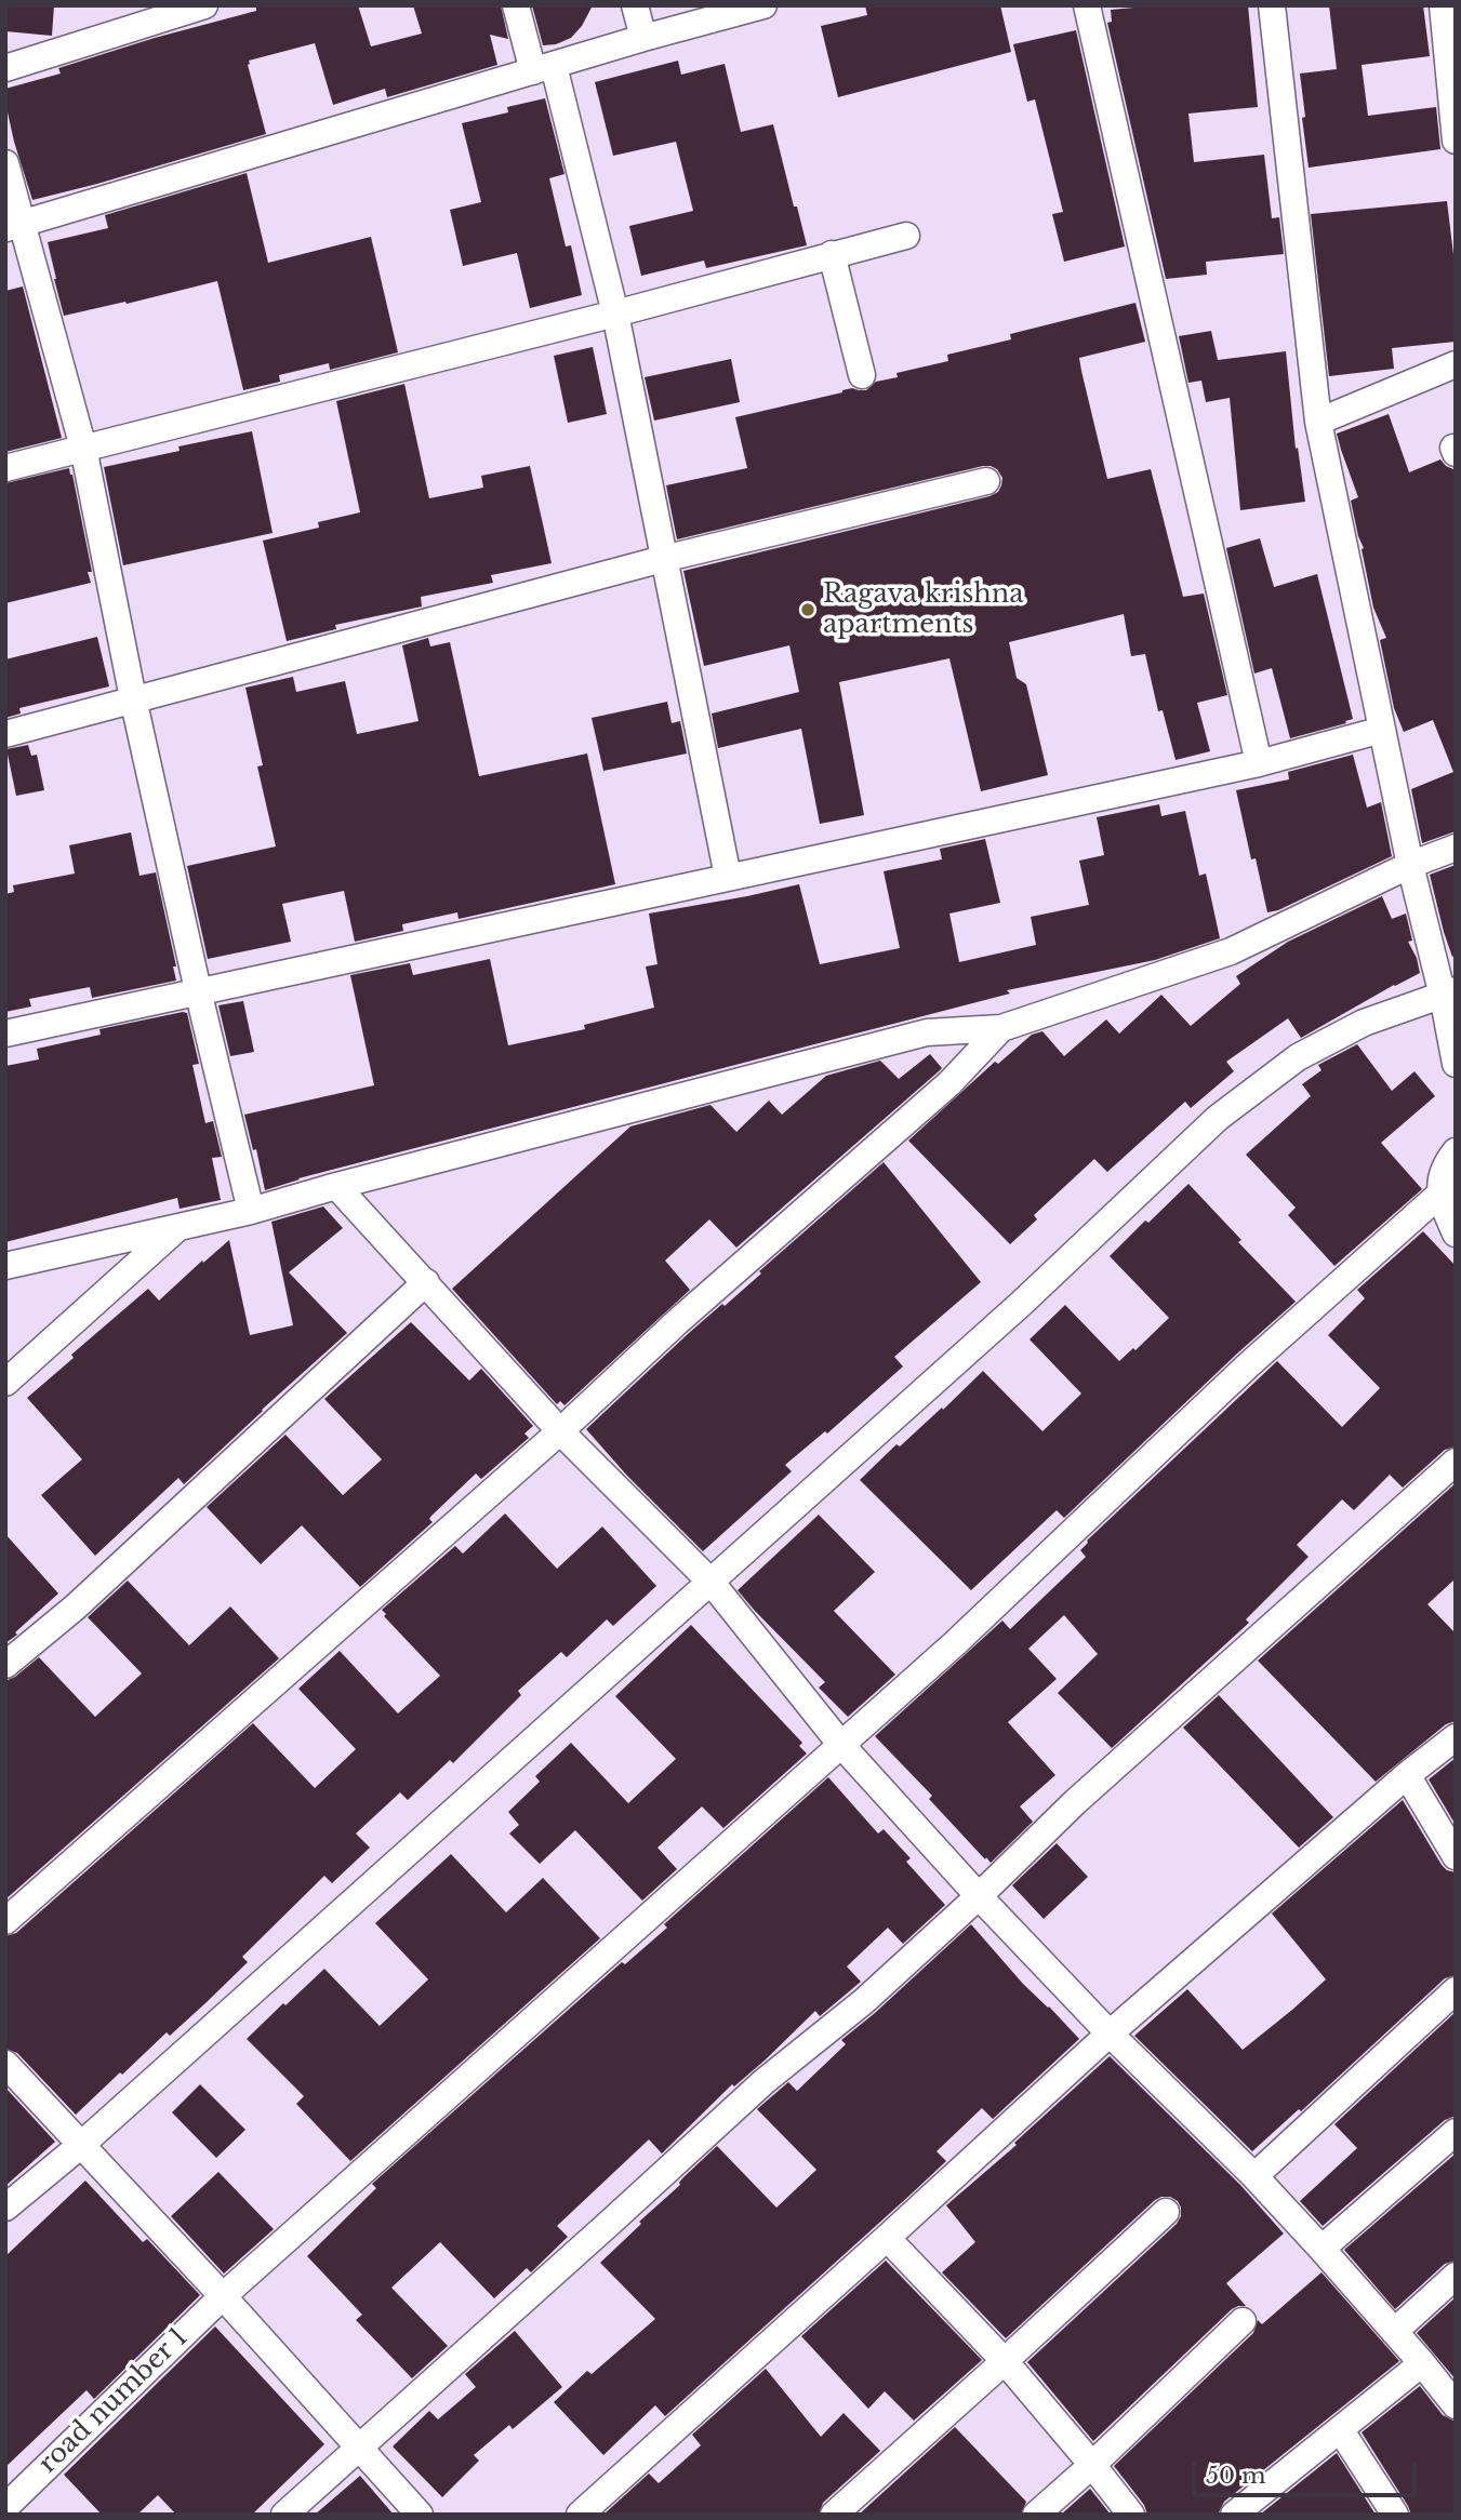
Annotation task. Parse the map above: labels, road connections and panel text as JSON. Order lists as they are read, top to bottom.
{
  "streets": {
    "street": ["road number 1"]
  },
  "places": ["Ragava krishna apartments"],
  "scale_bar": "50 m"
}
